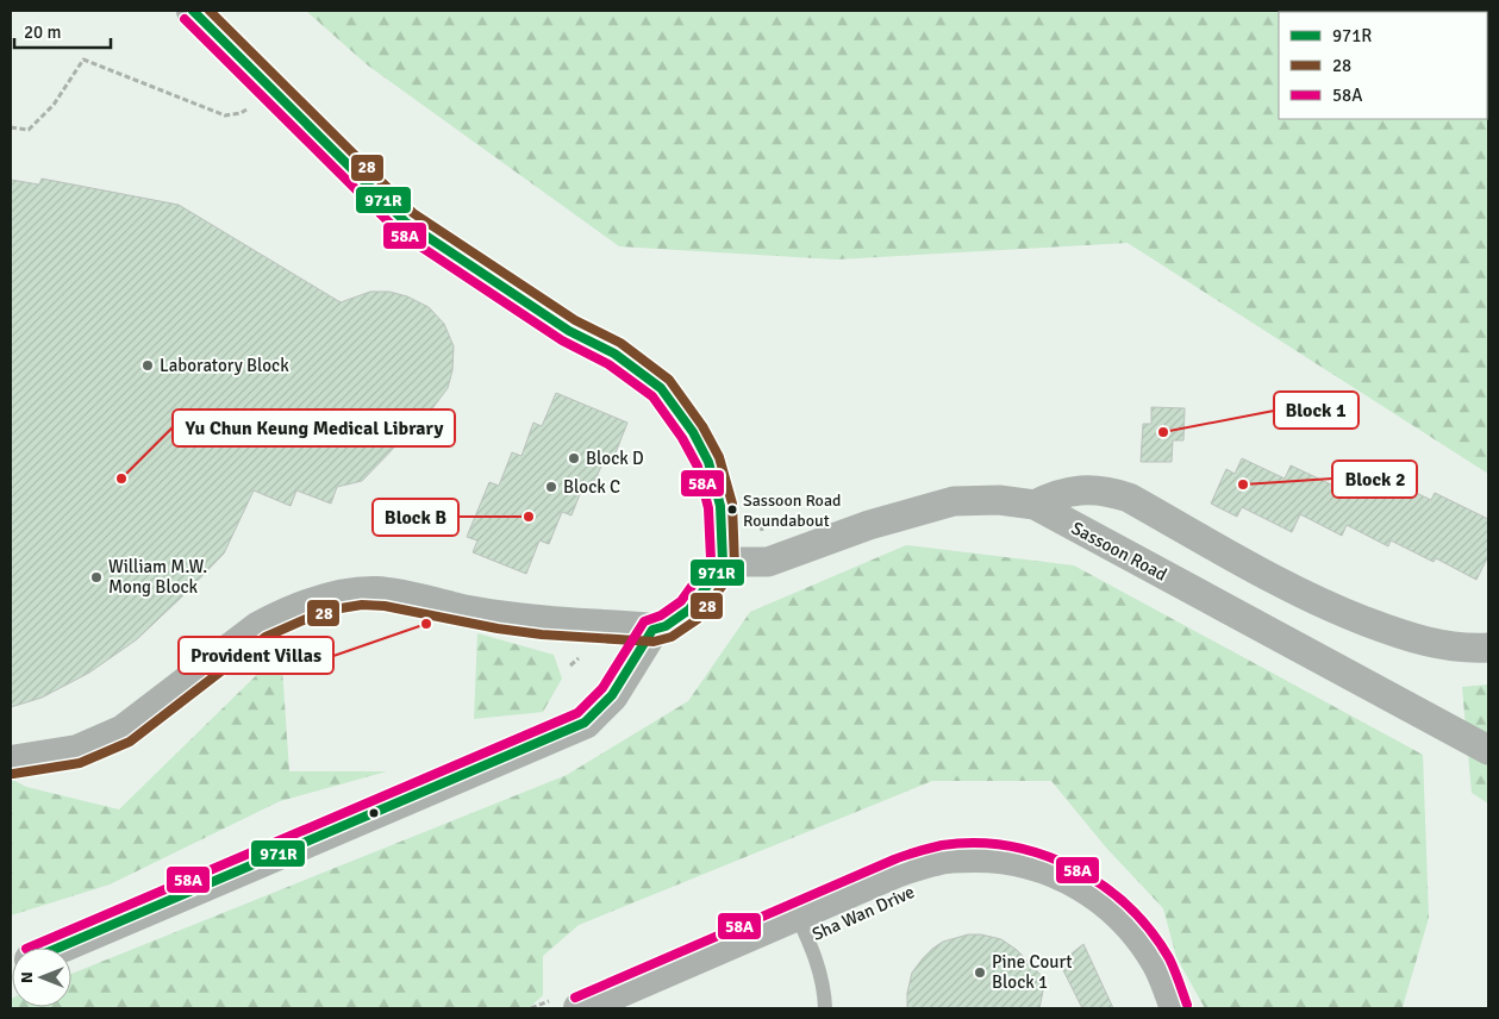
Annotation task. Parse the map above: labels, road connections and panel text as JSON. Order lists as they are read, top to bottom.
{
  "streets": {
    "main road": ["Sha Wan Drive"],
    "street": ["Sassoon Road"]
  },
  "places": [
    "Laboratory Block",
    "Block 1",
    "Block D",
    "Yu Chun Keung Medical Library",
    "Block 2",
    "Block C",
    "Sassoon Road Roundabout",
    "Block B",
    "William M.W. Mong Block",
    "Provident Villas",
    "Pine Court Block 1"
  ],
  "lines": ["transit line 971R", "transit line 28", "transit line 58A"],
  "legend": ["971R", "28", "58A"],
  "scale_bar": "20 m",
  "north": "left"
}
